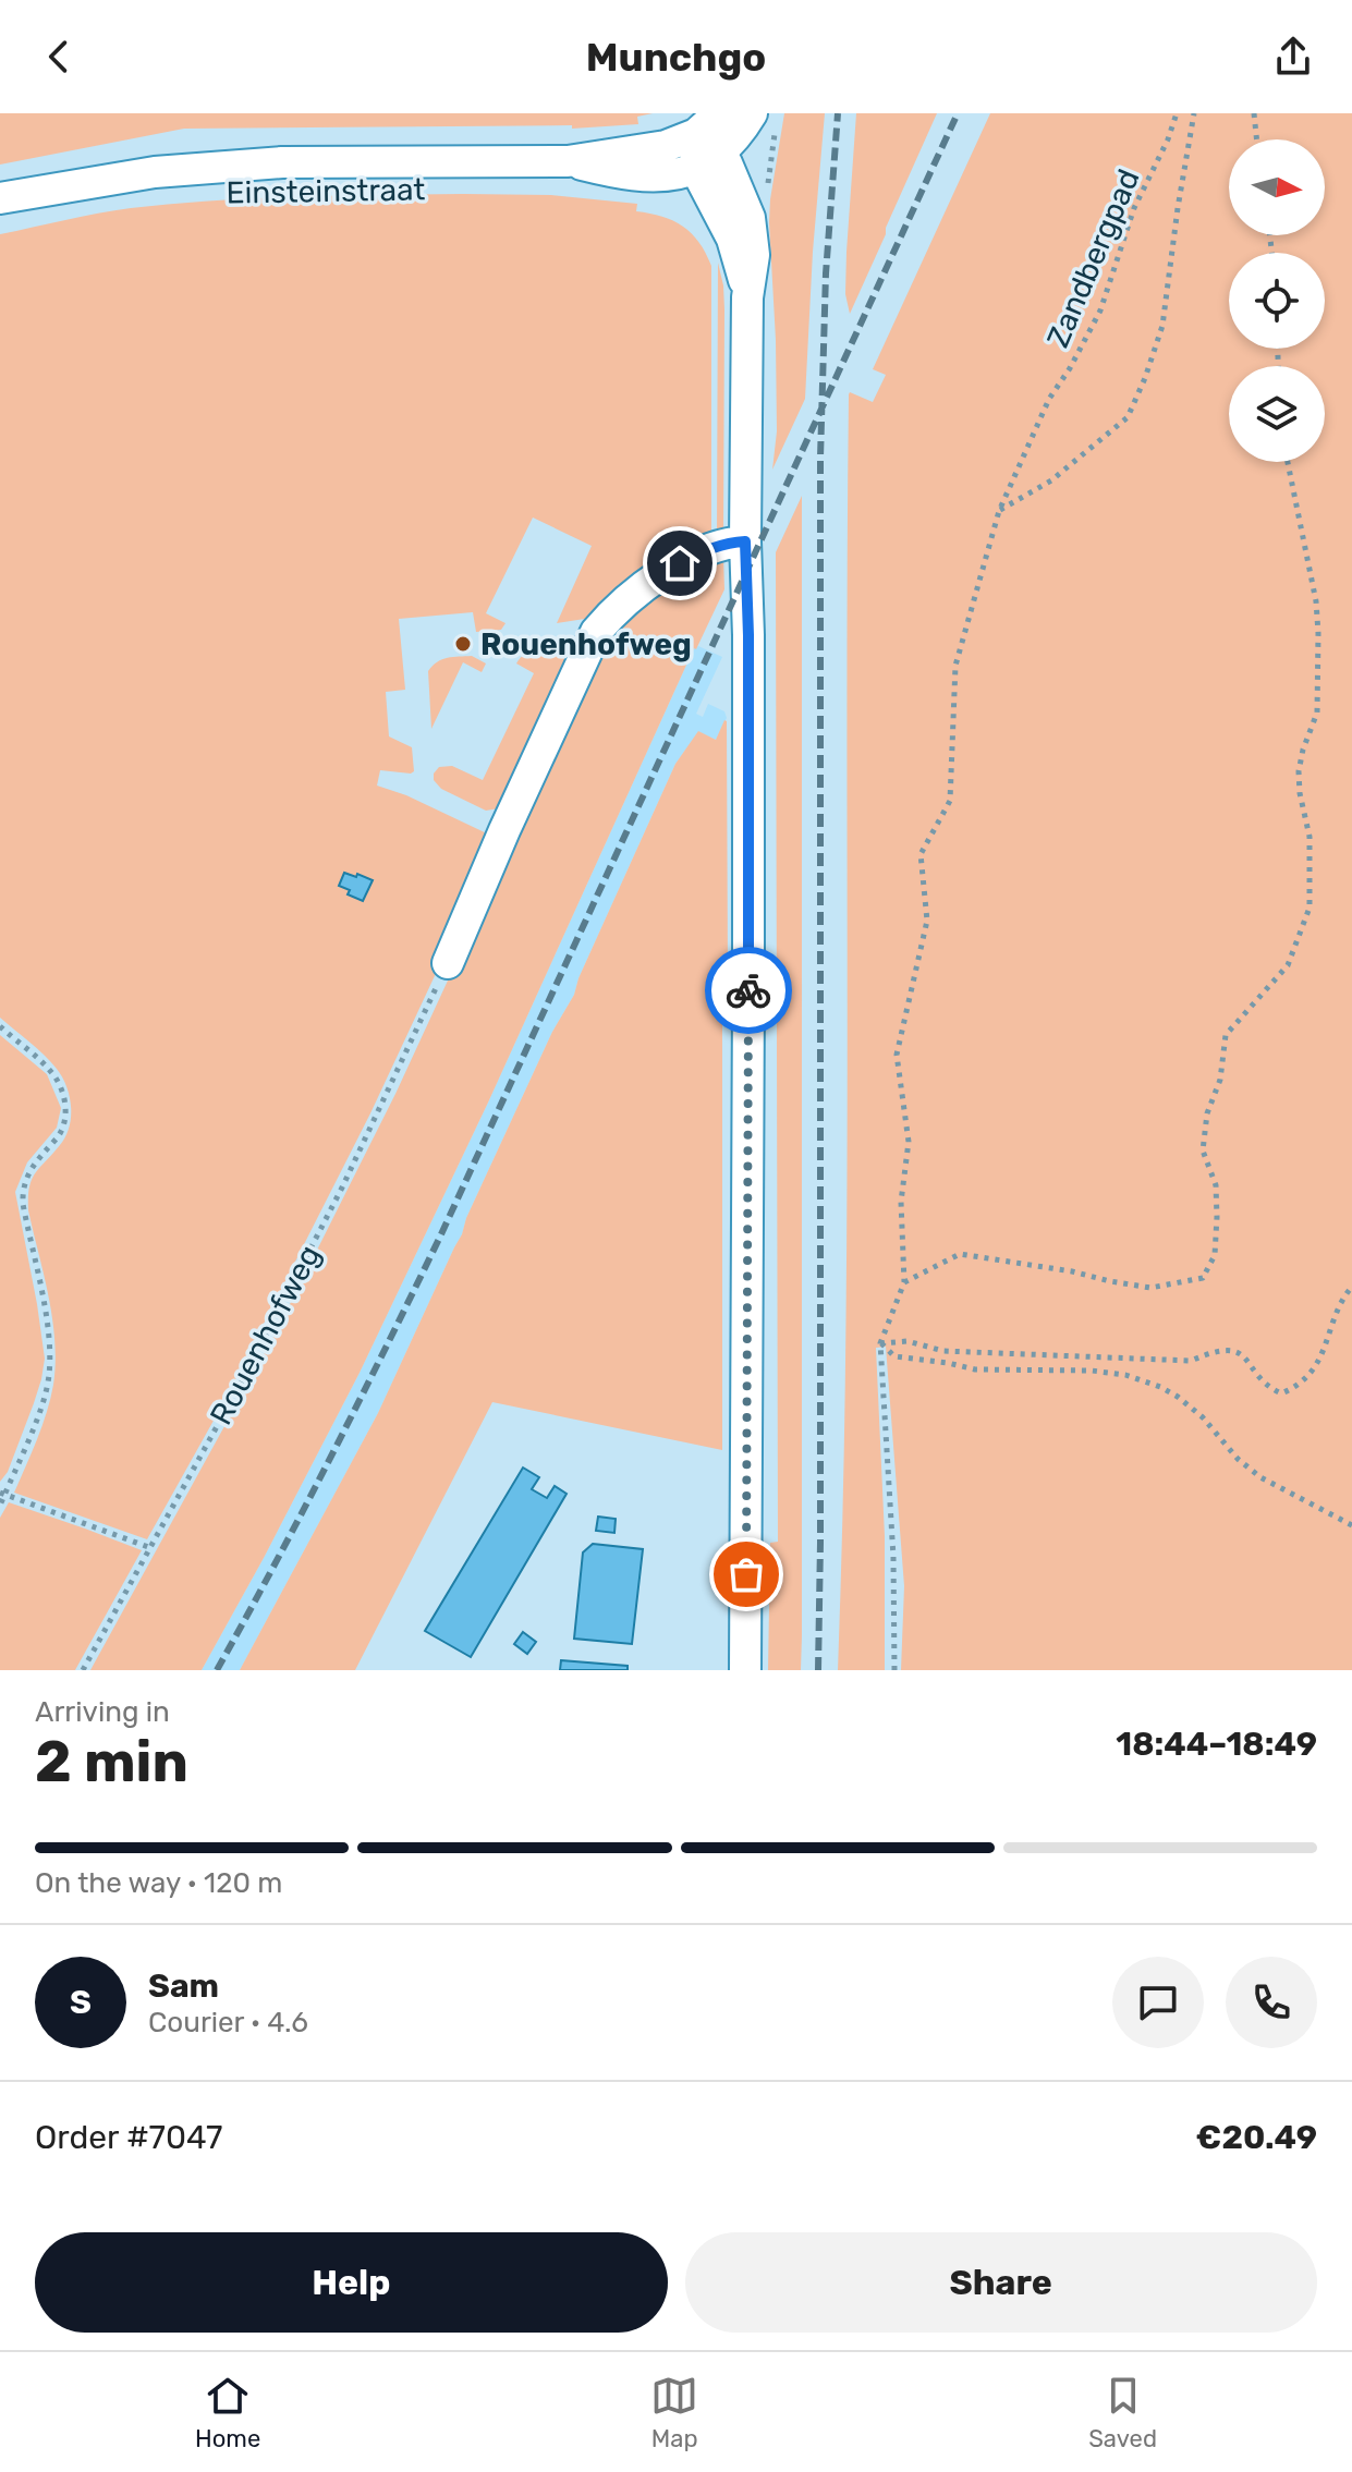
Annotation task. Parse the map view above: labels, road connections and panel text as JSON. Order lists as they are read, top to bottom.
{
  "streets": {
    "street": ["Einsteinstraat"],
    "path": ["Zandbergpad", "Rouenhofweg"]
  },
  "places": ["Rouenhofweg"],
  "north": "right",
  "page": {
    "header": "Munchgo",
    "heading": ["2 min", "Arriving in", "18:44–18:49"],
    "panel": [
      "Sam",
      "Courier · 4.6",
      "Order #7047",
      "€20.49"
    ],
    "bar": "On the way · 120 m",
    "round": "S",
    "buttons": ["Help", "Share"],
    "tabs": ["Home", "Map", "Saved"]
  }
}
